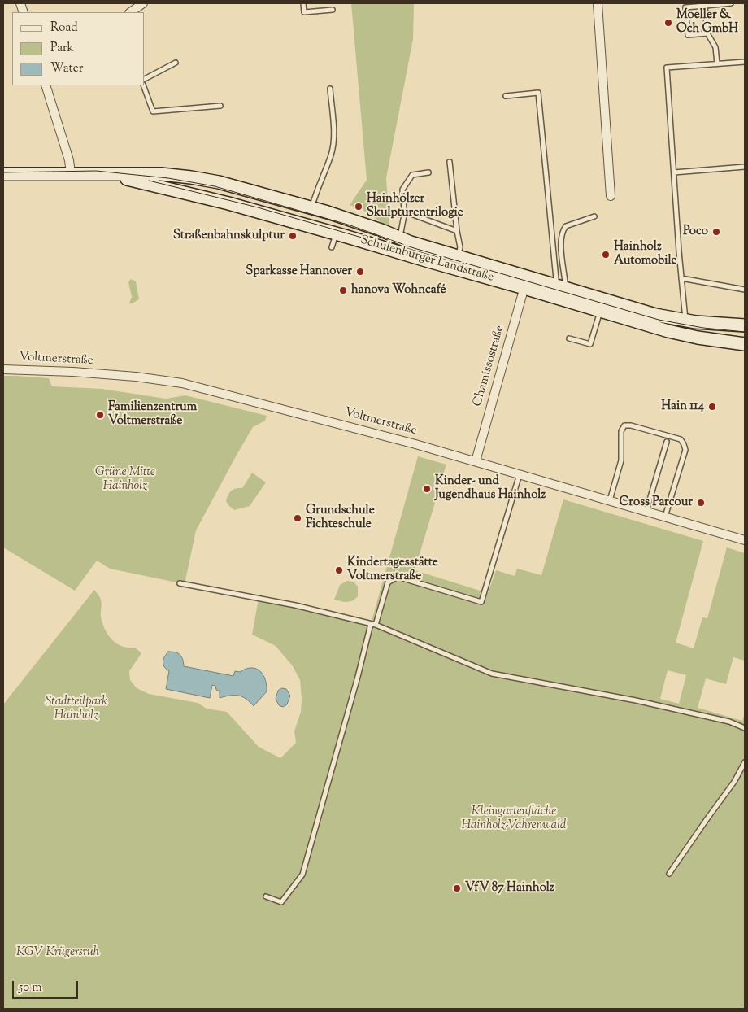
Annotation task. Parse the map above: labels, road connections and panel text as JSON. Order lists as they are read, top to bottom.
{
  "streets": {
    "main road": ["Schulenburger Landstraße"],
    "street": ["Voltmerstraße", "Chamissostraße"]
  },
  "crossings": [
    ["Schulenburger Landstraße", "Chamissostraße"],
    ["Voltmerstraße", "Chamissostraße"]
  ],
  "parks": [
    "Grüne Mitte Hainholz",
    "Stadtteilpark Hainholz",
    "Kleingartenfläche Hainholz-Vahrenwald",
    "KGV Krügersruh"
  ],
  "places": [
    "Moeller & Och GmbH",
    "Hainhölzer Skulpturentrilogie",
    "Poco",
    "Straßenbahnskulptur",
    "Hainholz Automobile",
    "Sparkasse Hannover",
    "hanova Wohncafé",
    "Hain 114",
    "Familienzentrum Voltmerstraße",
    "Kinder- und Jugendhaus Hainholz",
    "Cross Parcour",
    "Grundschule Fichteschule",
    "Kindertagesstätte Voltmerstraße",
    "VfV 87 Hainholz"
  ],
  "legend": ["Road", "Park", "Water"],
  "scale_bar": "50 m"
}
